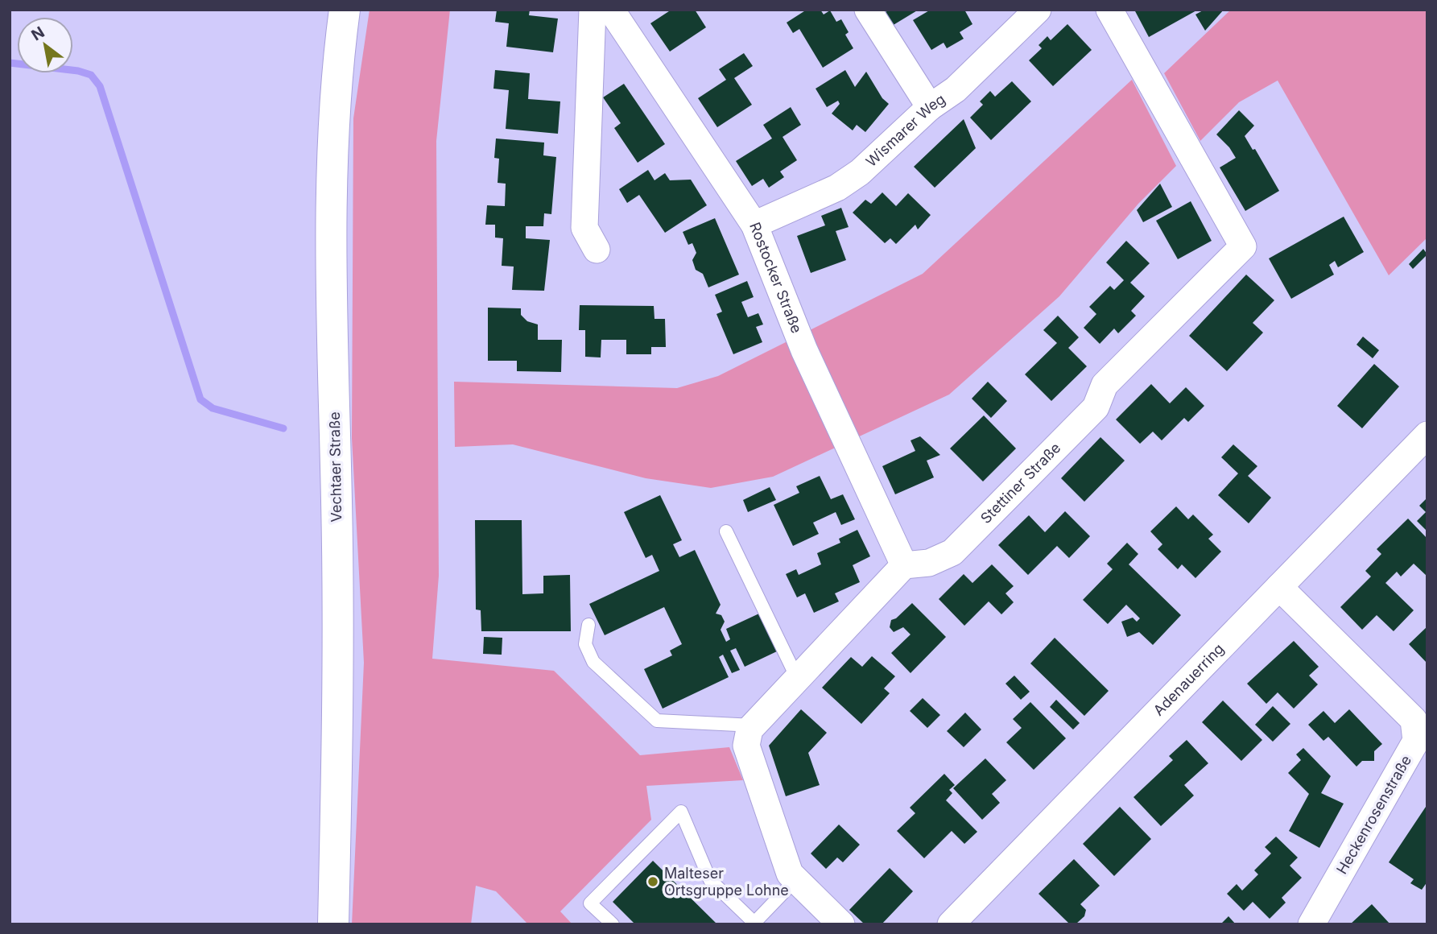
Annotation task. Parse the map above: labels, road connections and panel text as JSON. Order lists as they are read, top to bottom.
{
  "streets": {
    "main road": ["Vechtaer Straße"],
    "street": [
      "Wismarer Weg",
      "Rostocker Straße",
      "Stettiner Straße",
      "Adenauerring",
      "Heckenrosenstraße"
    ]
  },
  "crossings": [
    ["Wismarer Weg", "Rostocker Straße"],
    ["Rostocker Straße", "Stettiner Straße"],
    ["Adenauerring", "Heckenrosenstraße"]
  ],
  "places": ["Malteser Ortsgruppe Lohne"],
  "north": "top left"
}
